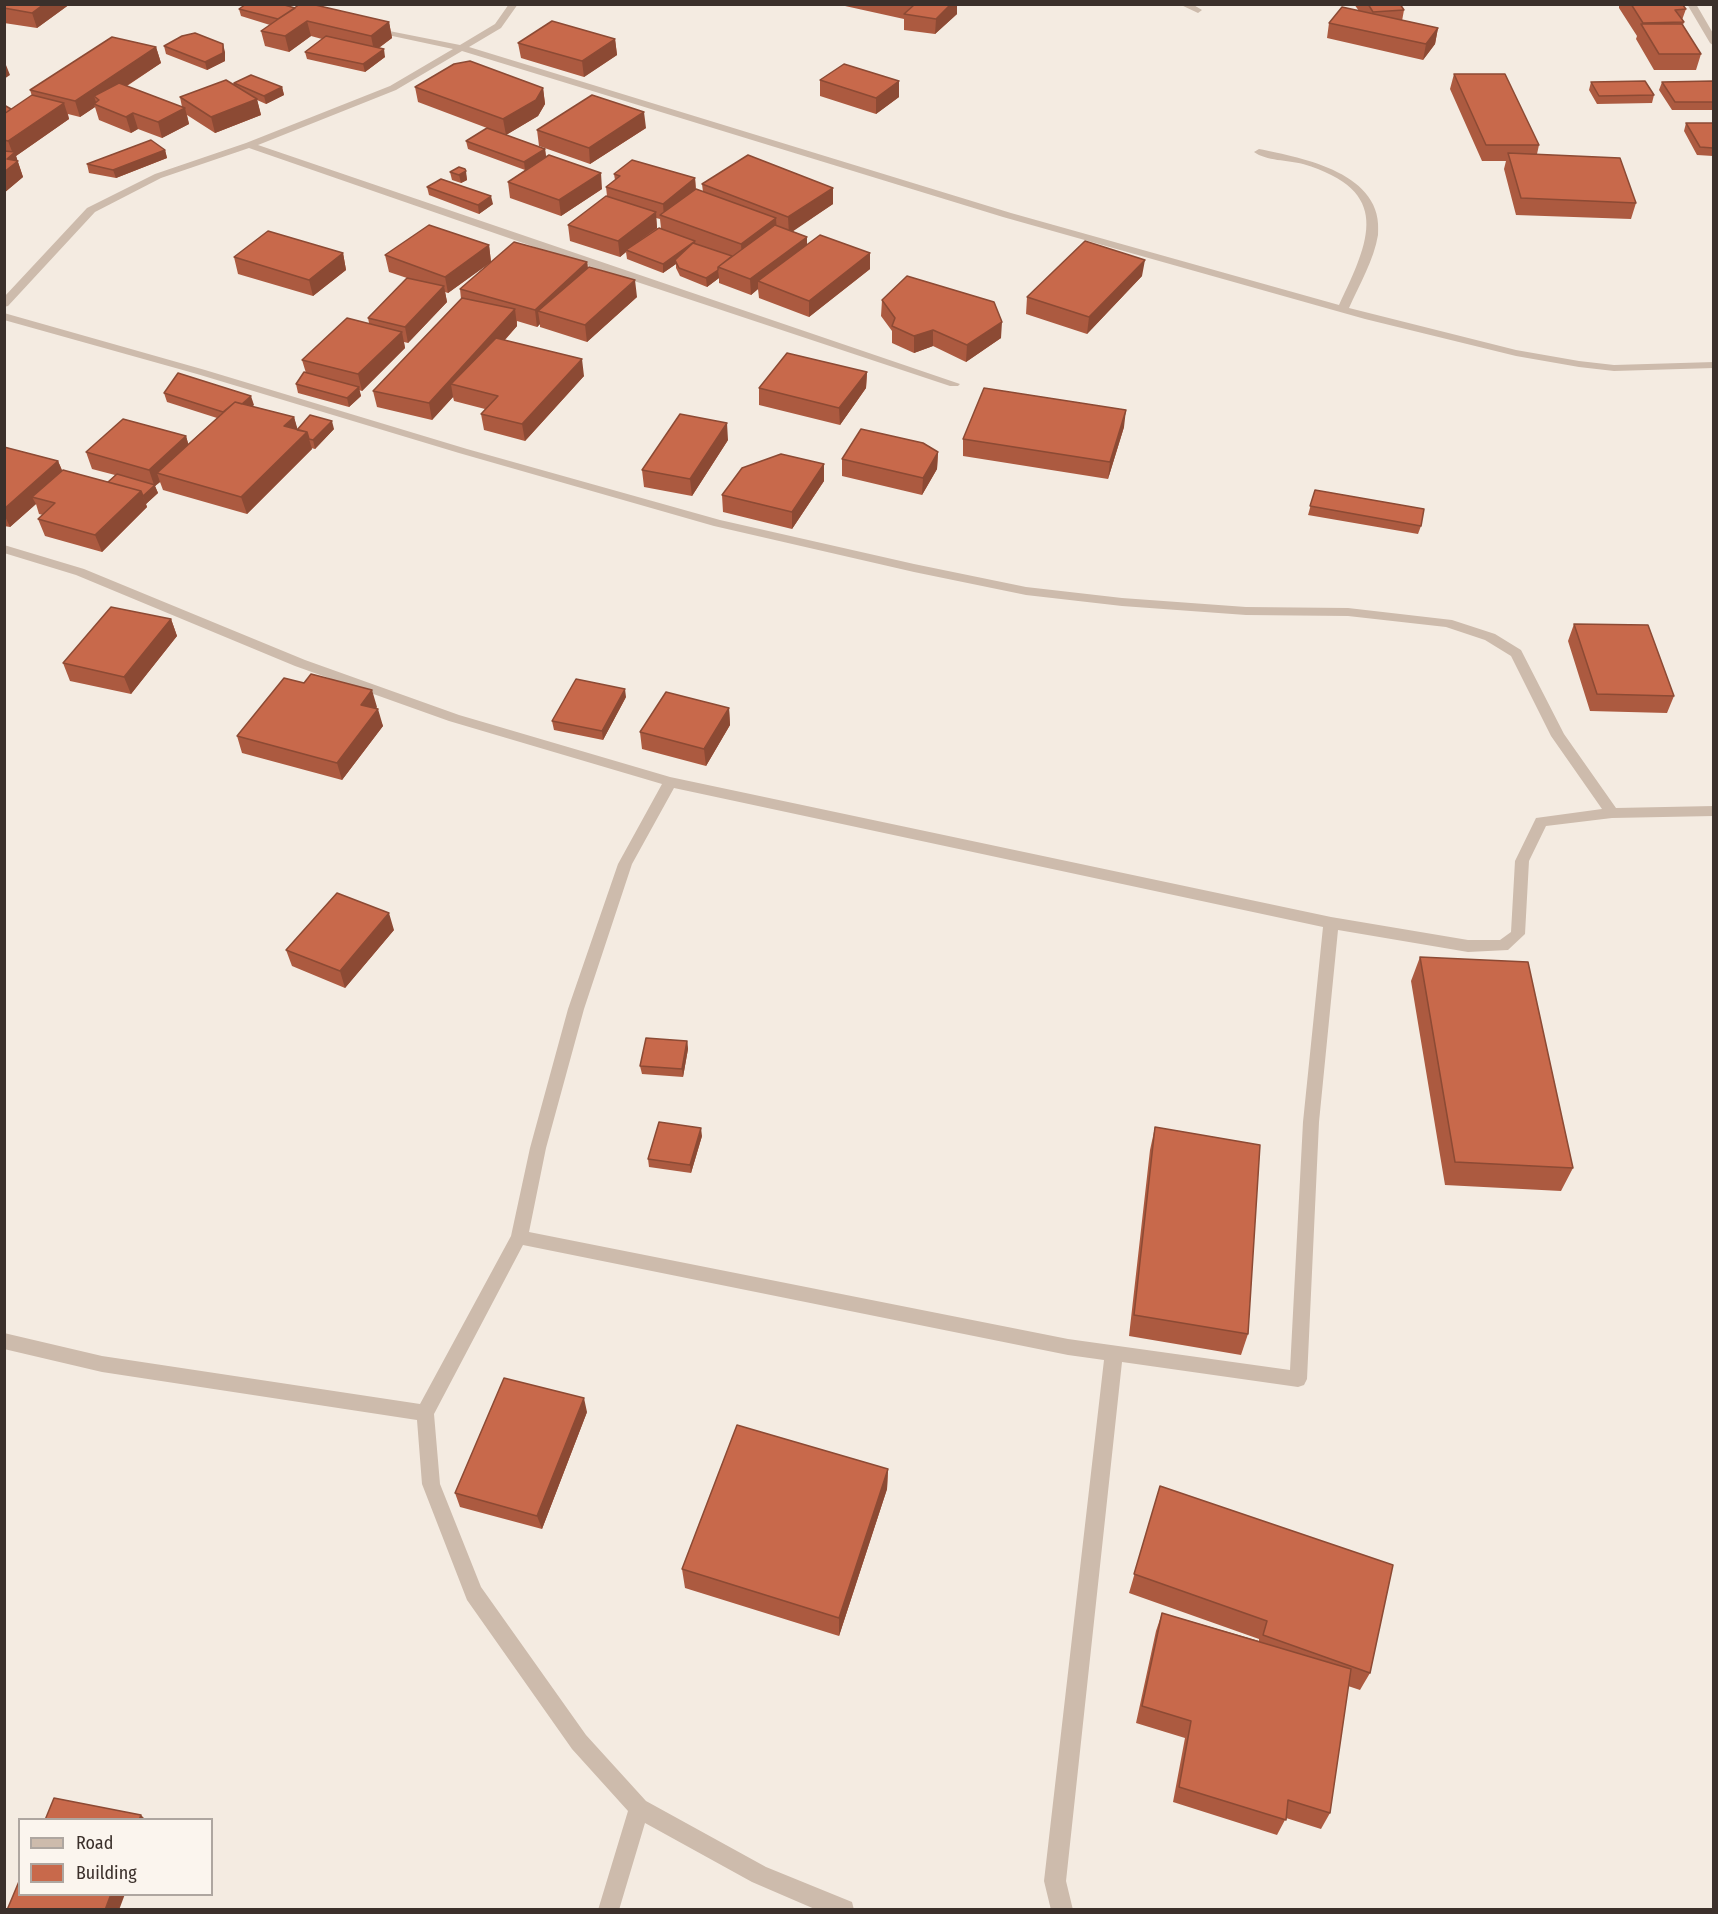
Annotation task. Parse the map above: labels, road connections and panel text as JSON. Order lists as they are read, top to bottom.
{
  "legend": ["Road", "Building"]
}
